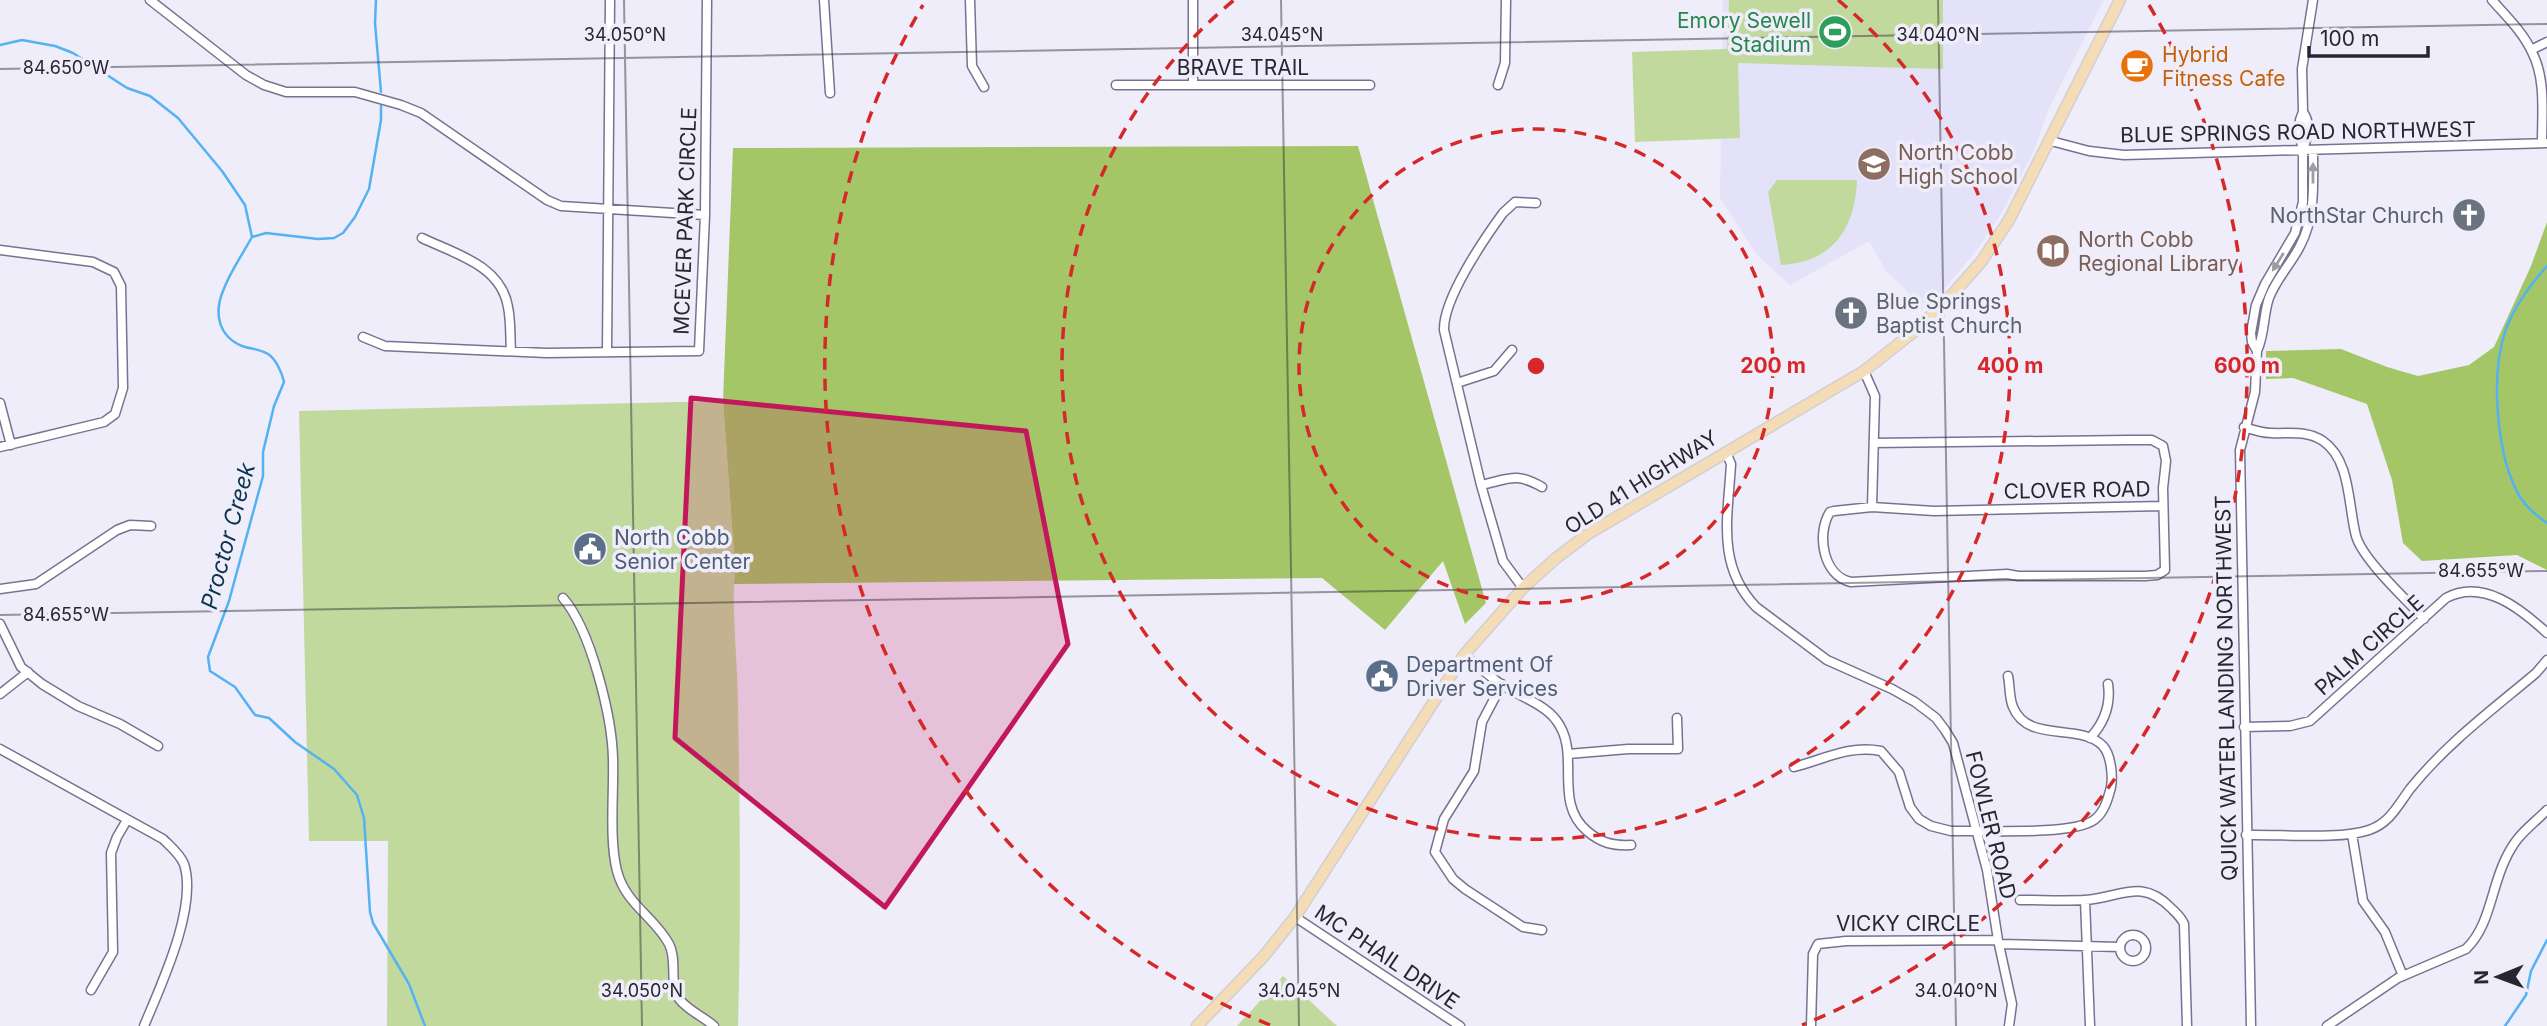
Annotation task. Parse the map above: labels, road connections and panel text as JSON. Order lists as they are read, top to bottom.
{
  "streets": {
    "main road": ["OLD 41 HIGHWAY"],
    "street": [
      "BRAVE TRAIL",
      "BLUE SPRINGS ROAD NORTHWEST",
      "MCEVER PARK CIRCLE",
      "CLOVER ROAD",
      "PALM CIRCLE",
      "QUICK WATER LANDING NORTHWEST",
      "FOWLER ROAD",
      "VICKY CIRCLE",
      "MC PHAIL DRIVE"
    ]
  },
  "crossings": [
    ["BLUE SPRINGS ROAD NORTHWEST", "OLD 41 HIGHWAY"],
    ["BLUE SPRINGS ROAD NORTHWEST", "QUICK WATER LANDING NORTHWEST"],
    ["OLD 41 HIGHWAY", "FOWLER ROAD"],
    ["OLD 41 HIGHWAY", "MC PHAIL DRIVE"],
    ["PALM CIRCLE", "QUICK WATER LANDING NORTHWEST"],
    ["FOWLER ROAD", "VICKY CIRCLE"]
  ],
  "water": ["Proctor Creek"],
  "places": {
    "sports": ["Emory Sewell Stadium"],
    "cafe": ["Hybrid Fitness Cafe"],
    "school or university": ["North Cobb High School"],
    "church": ["NorthStar Church", "Blue Springs Baptist Church"],
    "library": ["North Cobb Regional Library"],
    "public building": ["North Cobb Senior Center", "Department Of Driver Services"]
  },
  "scale_bar": "100 m",
  "north": "left",
  "coordinates": [
    "34.050°N",
    "34.045°N",
    "34.040°N",
    "84.650°W",
    "84.655°W"
  ],
  "rings": ["200 m", "400 m", "600 m"]
}
